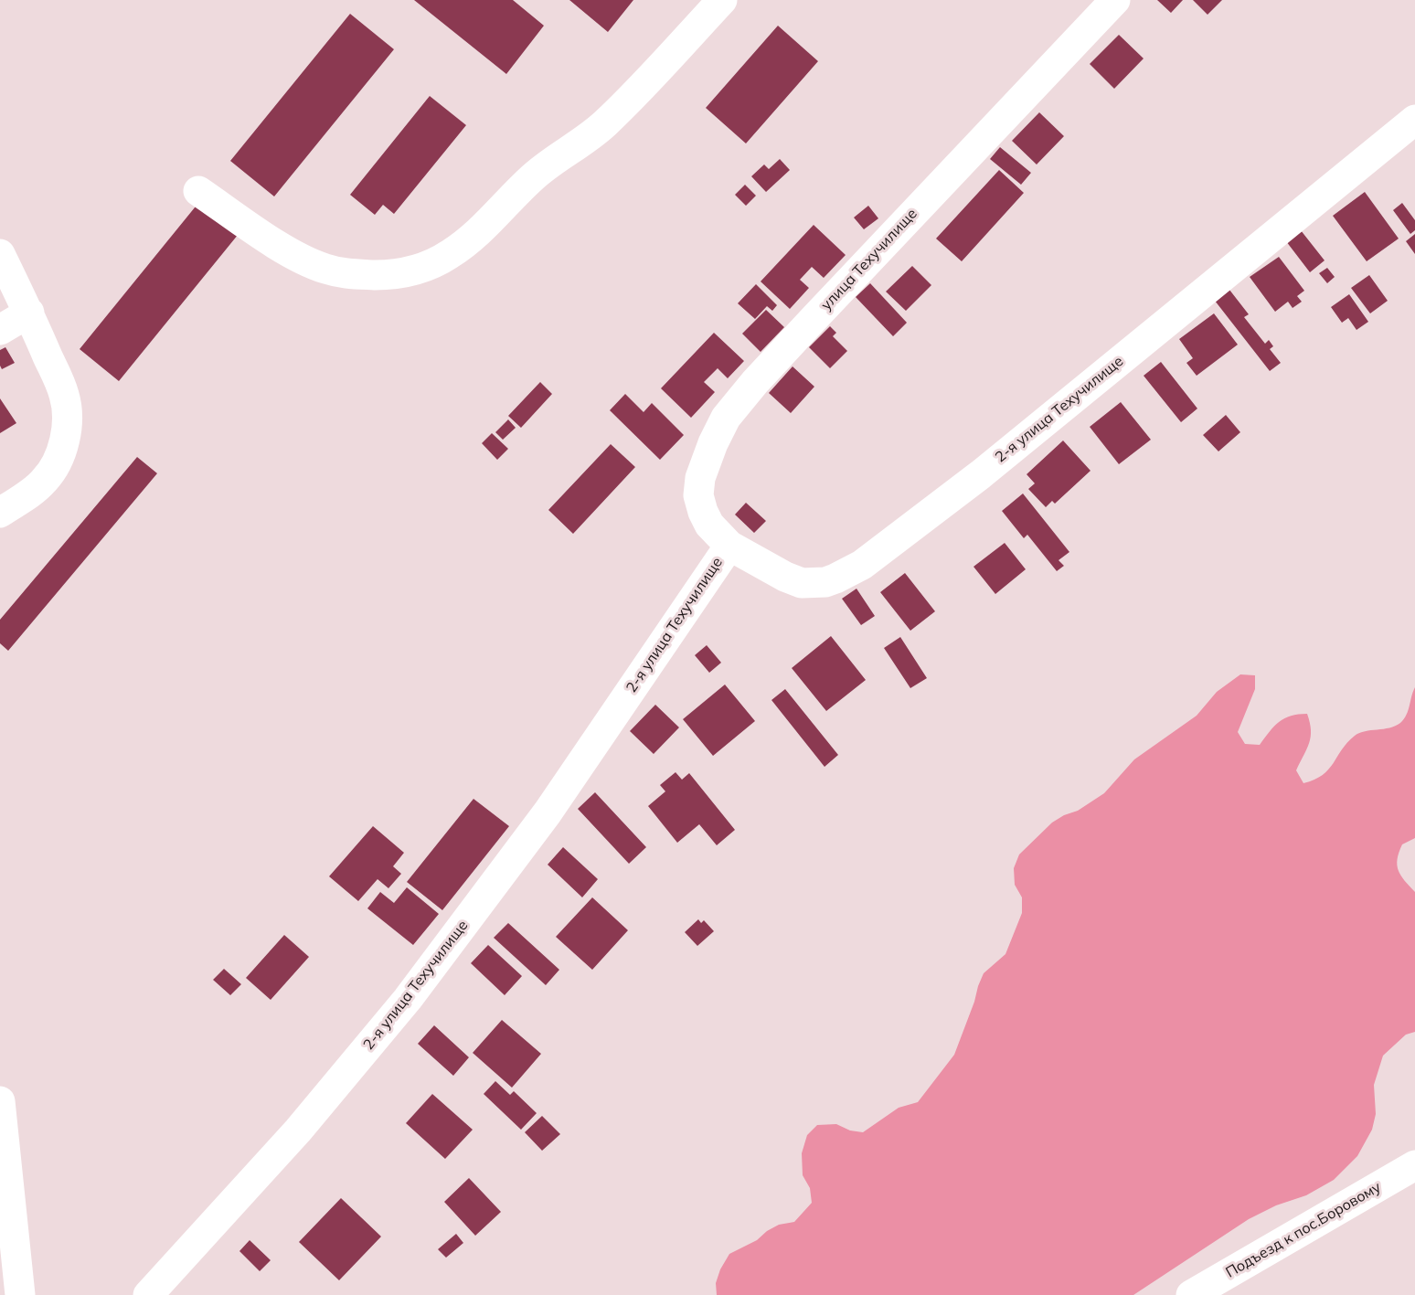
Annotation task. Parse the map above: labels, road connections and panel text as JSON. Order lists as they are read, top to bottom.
{
  "streets": {
    "street": ["улица Техучилище", "2-я улица Техучилище", "Подъезд к пос.Боровому"]
  },
  "crossings": [
    ["улица Техучилище", "2-я улица Техучилище"]
  ]
}
